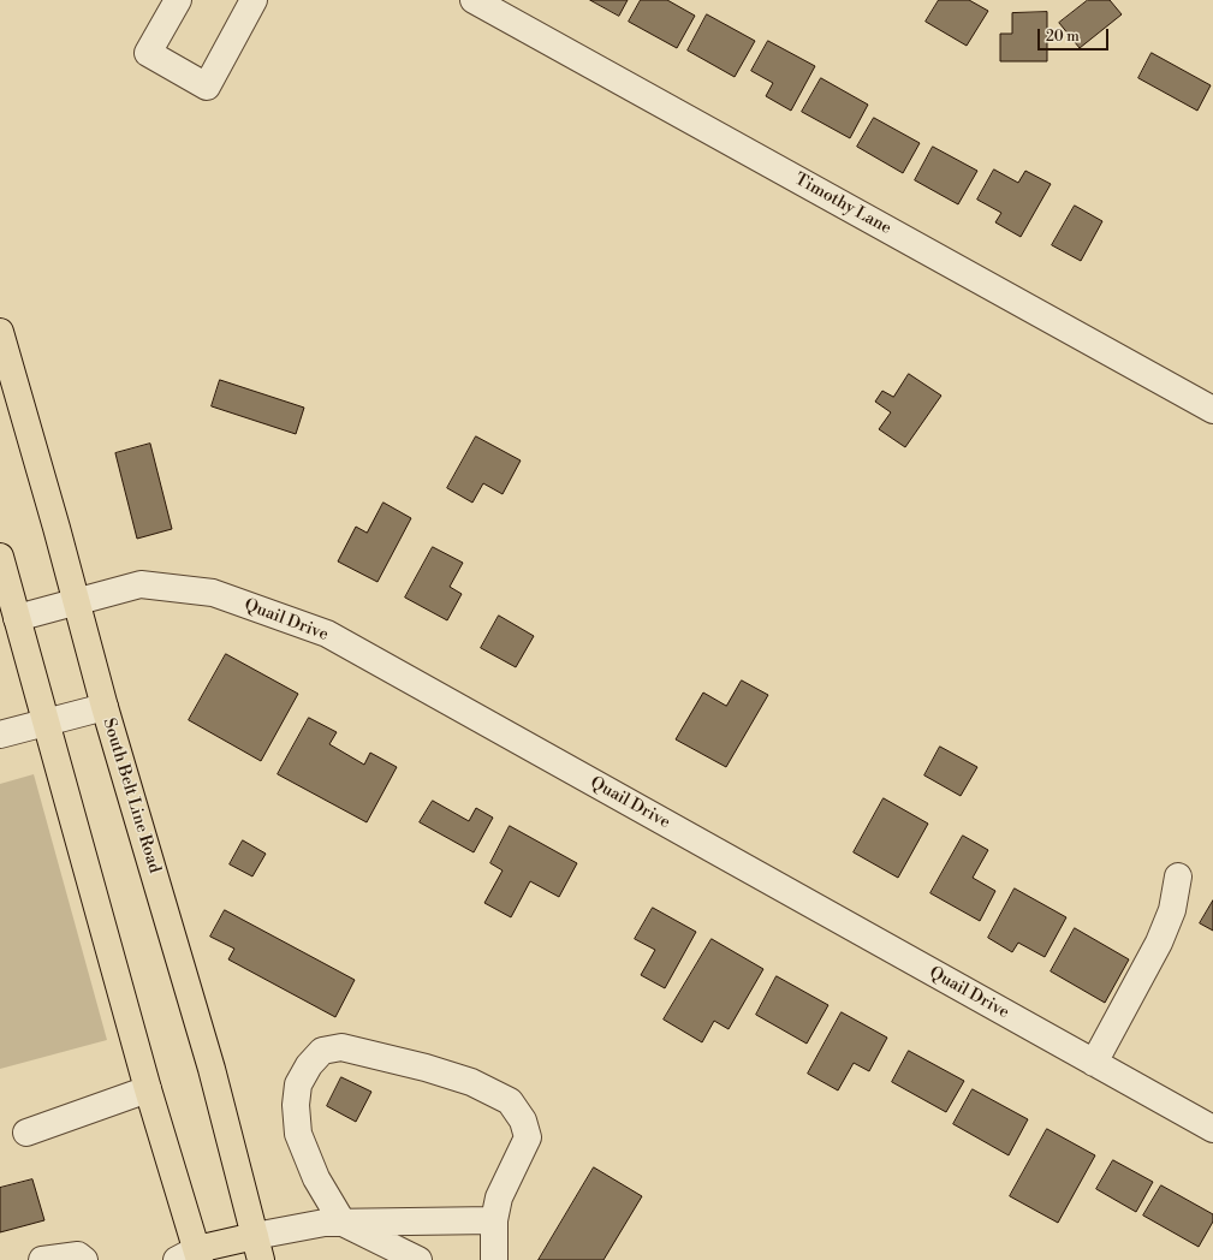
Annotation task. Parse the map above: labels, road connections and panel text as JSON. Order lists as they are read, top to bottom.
{
  "streets": {
    "main road": ["South Belt Line Road"],
    "street": ["Timothy Lane", "Quail Drive"]
  },
  "crossings": [
    ["Quail Drive", "South Belt Line Road"]
  ],
  "scale_bar": "20 m"
}
